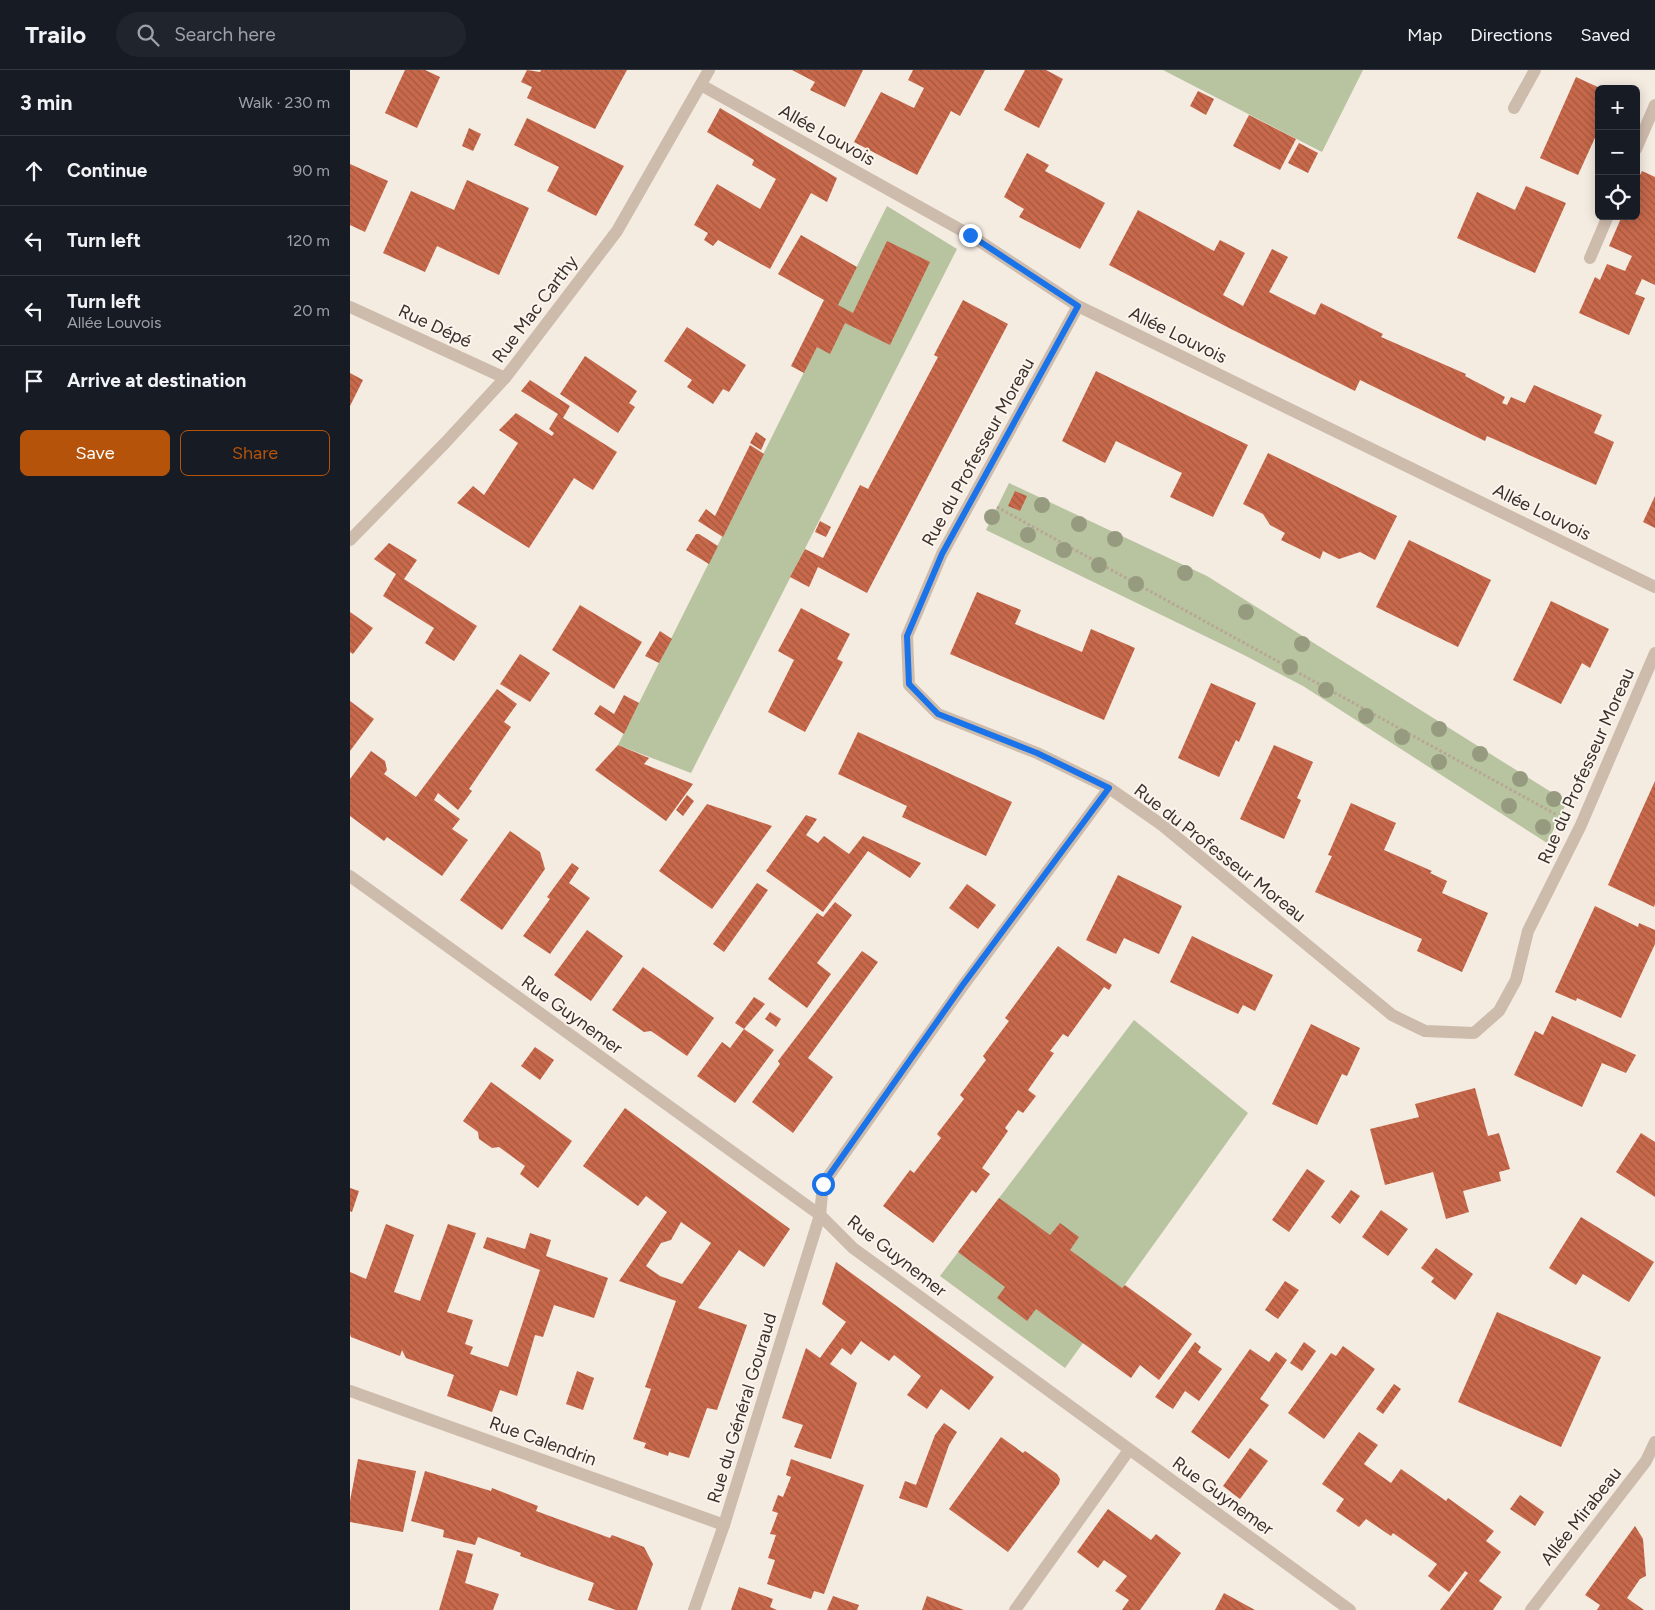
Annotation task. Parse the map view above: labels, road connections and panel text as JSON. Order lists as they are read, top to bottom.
{
  "streets": {
    "street": [
      "Allée Louvois",
      "Rue Mac Carthy",
      "Rue Dépé",
      "Rue du Professeur Moreau",
      "Rue Guynemer",
      "Rue du Général Gouraud",
      "Rue Calendrin",
      "Allée Mirabeau"
    ]
  },
  "crossings": [
    ["Allée Louvois", "Rue Mac Carthy"],
    ["Allée Louvois", "Rue du Professeur Moreau"],
    ["Rue Mac Carthy", "Rue Dépé"],
    ["Rue du Professeur Moreau", "Rue du Général Gouraud"],
    ["Rue Guynemer", "Rue du Général Gouraud"],
    ["Rue du Général Gouraud", "Rue Calendrin"]
  ],
  "page": {
    "header": "Trailo",
    "search": "Search here",
    "nav": ["Map", "Directions", "Saved"],
    "heading": ["3 min", "Walk · 230 m"],
    "map_buttons": ["+", "−"],
    "list": [
      ["Continue", "90 m"],
      ["Turn left", "120 m"],
      ["Turn left", "Allée Louvois", "20 m"],
      "Arrive at destination"
    ],
    "buttons": ["Save", "Share"]
  }
}
